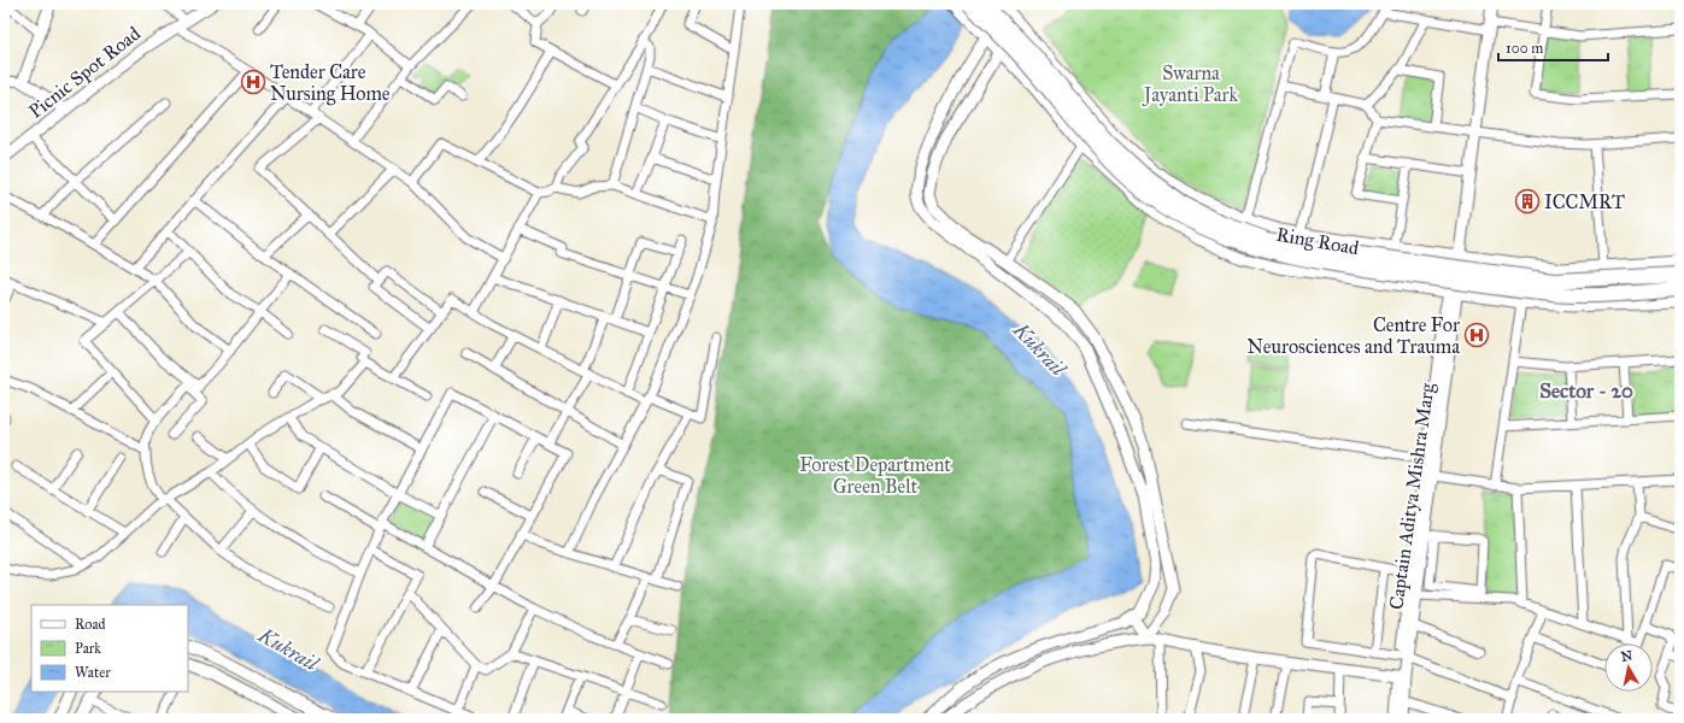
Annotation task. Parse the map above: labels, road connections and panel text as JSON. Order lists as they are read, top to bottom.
{
  "streets": {
    "highway": ["Ring Road"],
    "street": ["Picnic Spot Road", "Captain Aditya Mishra Marg"]
  },
  "crossings": [
    ["Ring Road", "Captain Aditya Mishra Marg"]
  ],
  "districts": ["Sector - 20"],
  "water": ["Kukrail"],
  "parks": ["Swarna Jayanti Park", "Forest Department Green Belt"],
  "places": {
    "hospital": ["Tender Care Nursing Home", "Centre For Neurosciences and Trauma"],
    "building": ["ICCMRT"]
  },
  "legend": ["Road", "Park", "Water"],
  "scale_bar": "100 m",
  "north": "top"
}
